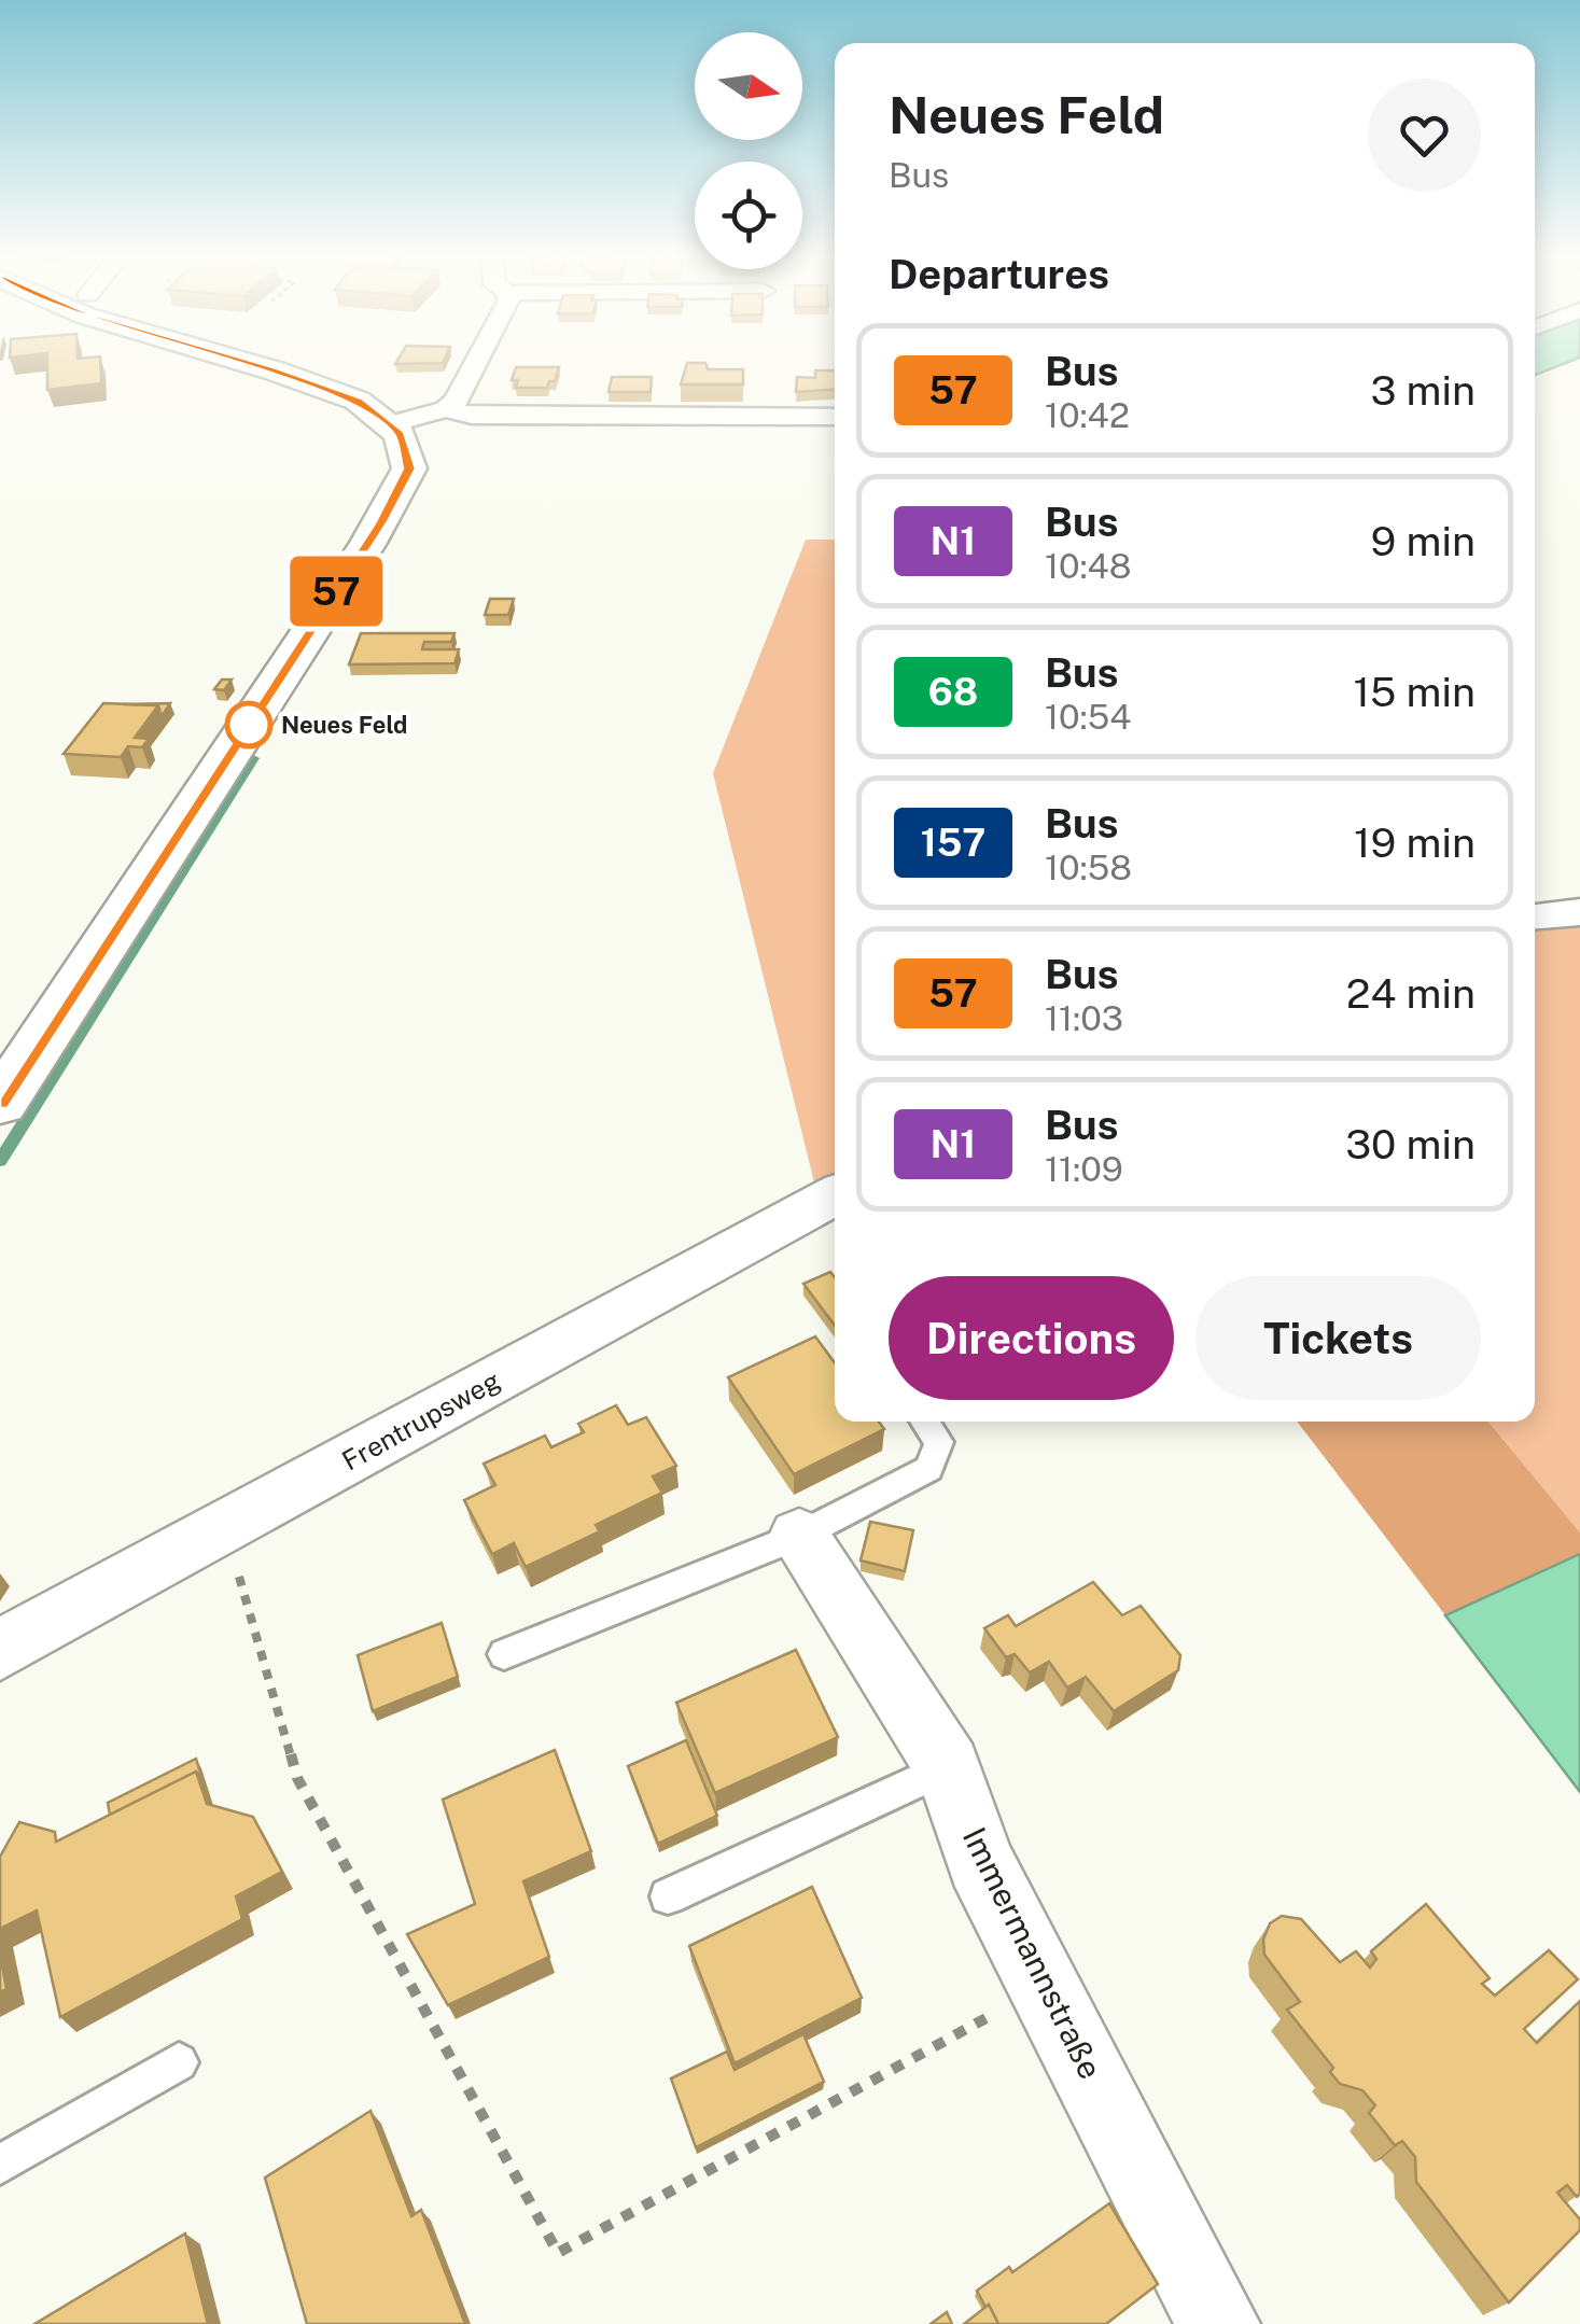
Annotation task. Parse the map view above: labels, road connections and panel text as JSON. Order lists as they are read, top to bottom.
{
  "streets": {
    "street": ["Frentrupsweg", "Immermannstraße"]
  },
  "places": ["Neues Feld"],
  "lines": ["bus line 57"],
  "north": "right",
  "page": {
    "on_map": "57",
    "heading": [
      ["Neues Feld", "Bus"],
      "Departures"
    ],
    "list": [
      {
        "mark": "57",
        "name": "Bus",
        "note": "10:42",
        "value": "3 min"
      },
      {
        "mark": "N1",
        "name": "Bus",
        "note": "10:48",
        "value": "9 min"
      },
      {
        "mark": "68",
        "name": "Bus",
        "note": "10:54",
        "value": "15 min"
      },
      {
        "mark": "157",
        "name": "Bus",
        "note": "10:58",
        "value": "19 min"
      },
      {
        "mark": "57",
        "name": "Bus",
        "note": "11:03",
        "value": "24 min"
      },
      {
        "mark": "N1",
        "name": "Bus",
        "note": "11:09",
        "value": "30 min"
      }
    ],
    "buttons": ["Directions", "Tickets"]
  }
}
